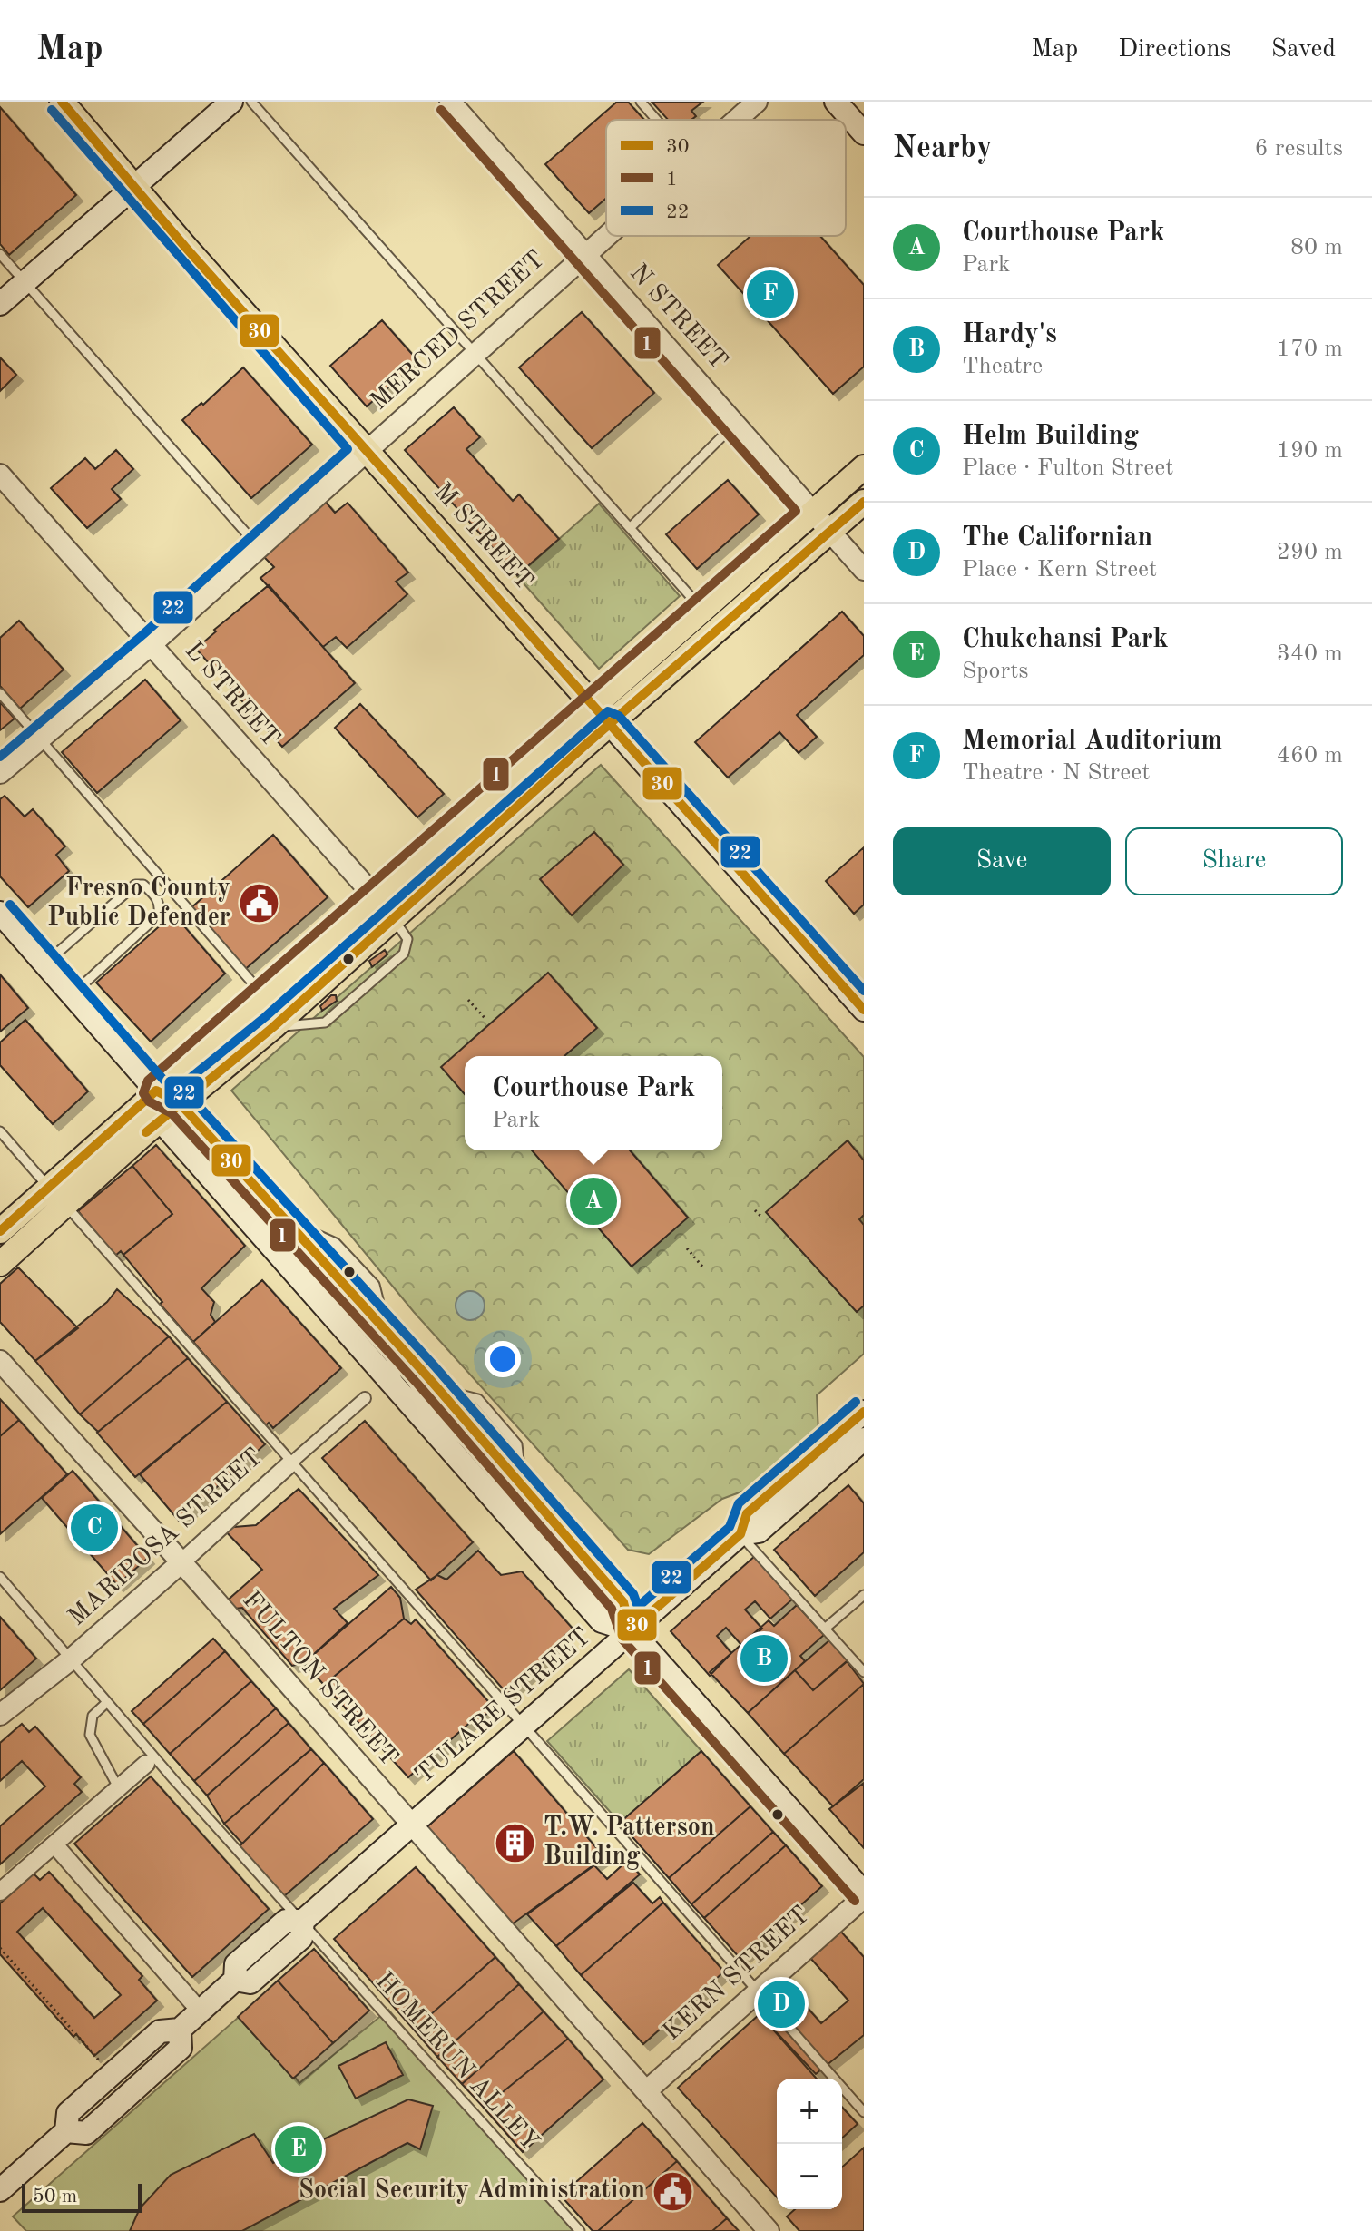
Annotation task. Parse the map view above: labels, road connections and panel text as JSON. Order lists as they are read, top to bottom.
{
  "streets": {
    "main road": ["M STREET", "TULARE STREET"],
    "street": [
      "N STREET",
      "MERCED STREET",
      "L STREET",
      "MARIPOSA STREET",
      "FULTON STREET",
      "KERN STREET"
    ],
    "lane": ["HOMERUN ALLEY"]
  },
  "crossings": [
    ["N STREET", "MERCED STREET"],
    ["MERCED STREET", "M STREET"],
    ["MERCED STREET", "L STREET"],
    ["MARIPOSA STREET", "FULTON STREET"],
    ["MARIPOSA STREET", "HOMERUN ALLEY"],
    ["FULTON STREET", "TULARE STREET"],
    ["FULTON STREET", "KERN STREET"],
    ["TULARE STREET", "HOMERUN ALLEY"]
  ],
  "places": {
    "public building": ["Fresno County Public Defender", "Social Security Administration"],
    "building": ["T.W. Patterson Building"]
  },
  "lines": ["transit line 30", "transit line 1", "transit line 22"],
  "legend": ["30", "1", "22"],
  "scale_bar": "50 m",
  "page": {
    "header": "Map",
    "nav": ["Map", "Directions", "Saved"],
    "heading": ["Nearby", "6 results"],
    "list": [
      {
        "mark": "A",
        "name": "Courthouse Park",
        "note": "Park",
        "value": "80 m"
      },
      {
        "mark": "B",
        "name": "Hardy's",
        "note": "Theatre",
        "value": "170 m"
      },
      {
        "mark": "C",
        "name": "Helm Building",
        "note": "Place · Fulton Street",
        "value": "190 m"
      },
      {
        "mark": "D",
        "name": "The Californian",
        "note": "Place · Kern Street",
        "value": "290 m"
      },
      {
        "mark": "E",
        "name": "Chukchansi Park",
        "note": "Sports",
        "value": "340 m"
      },
      {
        "mark": "F",
        "name": "Memorial Auditorium",
        "note": "Theatre · N Street",
        "value": "460 m"
      }
    ],
    "pins": [
      "F",
      "A",
      "C",
      "B",
      "D",
      "E"
    ],
    "buttons": ["Save", "Share"],
    "popup": ["Courthouse Park", "Park"],
    "map_buttons": ["+", "−"],
    "scale": "50 m"
  }
}
